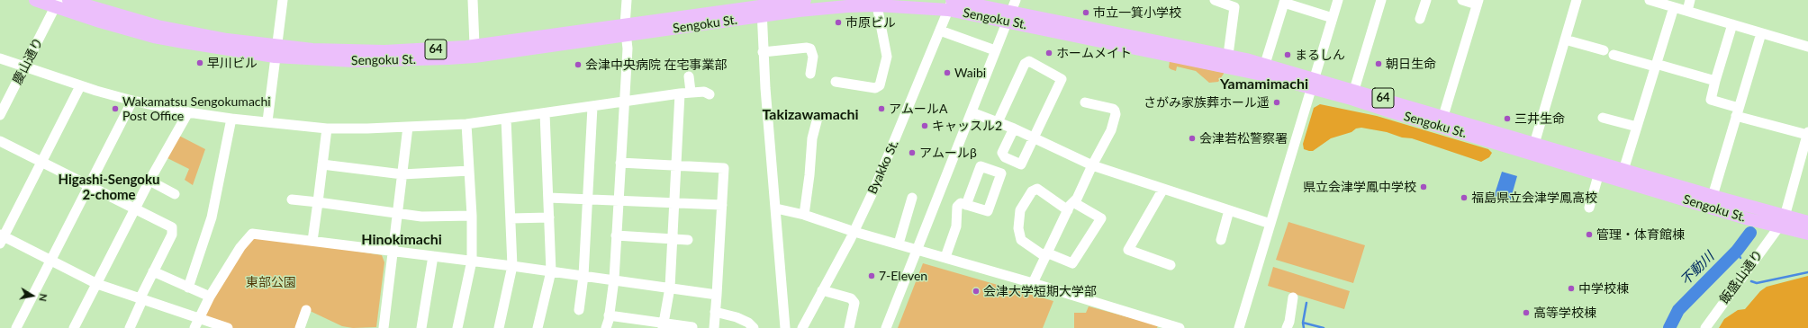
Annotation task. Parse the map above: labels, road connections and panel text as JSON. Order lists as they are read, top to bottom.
{
  "streets": {
    "main road": ["Sengoku St.", "64"],
    "street": ["慶山通り", "Byakko St.", "飯盛山通り"]
  },
  "crossings": [
    ["Sengoku St.", "慶山通り"],
    ["Sengoku St.", "Byakko St."],
    ["Sengoku St.", "飯盛山通り"]
  ],
  "districts": [
    "Yamamimachi",
    "Takizawamachi",
    "Higashi-Sengoku 2-chome",
    "Hinokimachi"
  ],
  "water": ["不動川"],
  "parks": ["東部公園"],
  "places": [
    "市立一箕小学校",
    "市原ビル",
    "ホームメイト",
    "まるしん",
    "早川ビル",
    "朝日生命",
    "会津中央病院 在宅事業部",
    "Waibi",
    "さがみ家族葬ホール遥",
    "Wakamatsu Sengokumachi Post Office",
    "アムールA",
    "三井生命",
    "キャッスル2",
    "会津若松警察署",
    "アムールβ",
    "県立会津学鳳中学校",
    "福島県立会津学鳳高校",
    "管理・体育館棟",
    "7-Eleven",
    "中学校棟",
    "会津大学短期大学部",
    "高等学校棟"
  ],
  "north": "right"
}
